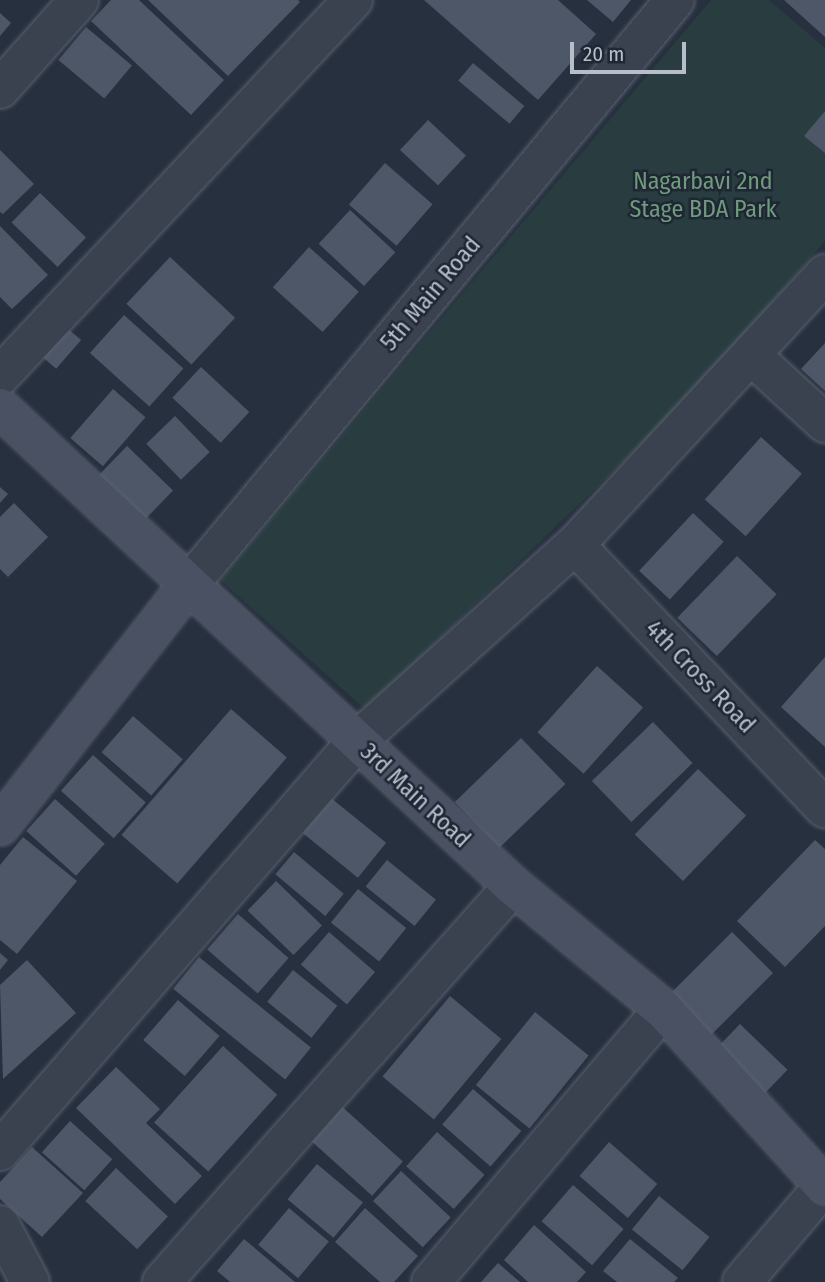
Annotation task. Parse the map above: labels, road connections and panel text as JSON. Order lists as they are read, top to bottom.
{
  "streets": {
    "street": ["5th Main Road", "4th Cross Road", "3rd Main Road"]
  },
  "crossings": [
    ["5th Main Road", "3rd Main Road"]
  ],
  "parks": ["Nagarbavi 2nd Stage BDA Park"],
  "scale_bar": "20 m"
}
